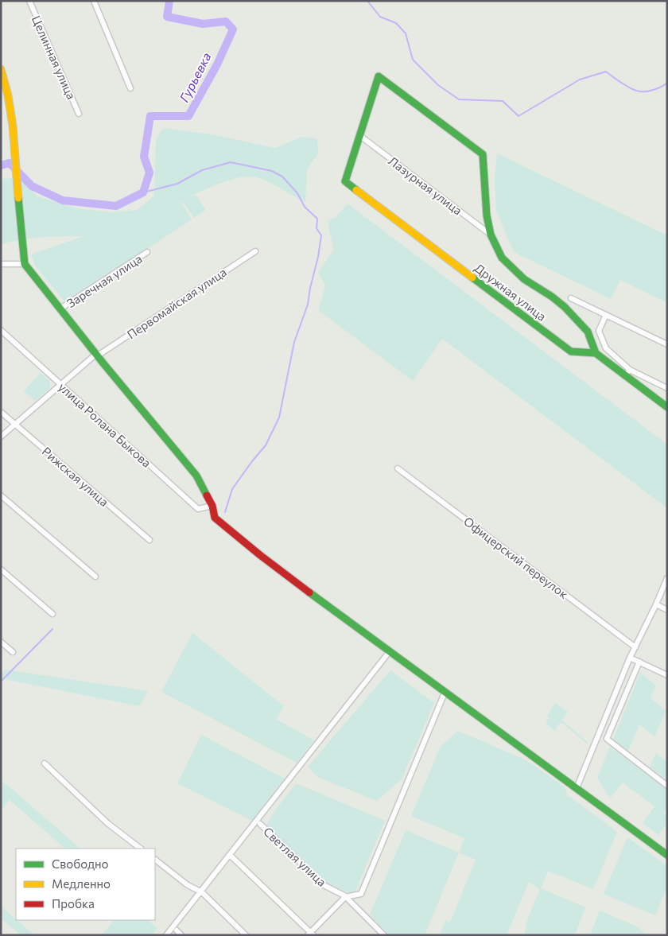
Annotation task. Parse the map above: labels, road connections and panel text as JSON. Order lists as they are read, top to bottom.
{
  "streets": {
    "street": [
      "Целинная улица",
      "Лазурная улица",
      "Заречная улица",
      "Дружная улица",
      "Первомайская улица",
      "улица Ролана Быкова",
      "Рижская улица",
      "Офицерский переулок",
      "Светлая улица"
    ]
  },
  "crossings": [
    ["Лазурная улица", "Дружная улица"],
    ["Первомайская улица", "улица Ролана Быкова"],
    ["Первомайская улица", "Рижская улица"]
  ],
  "water": ["Гурьевка"],
  "legend": ["Свободно", "Медленно", "Пробка"]
}
